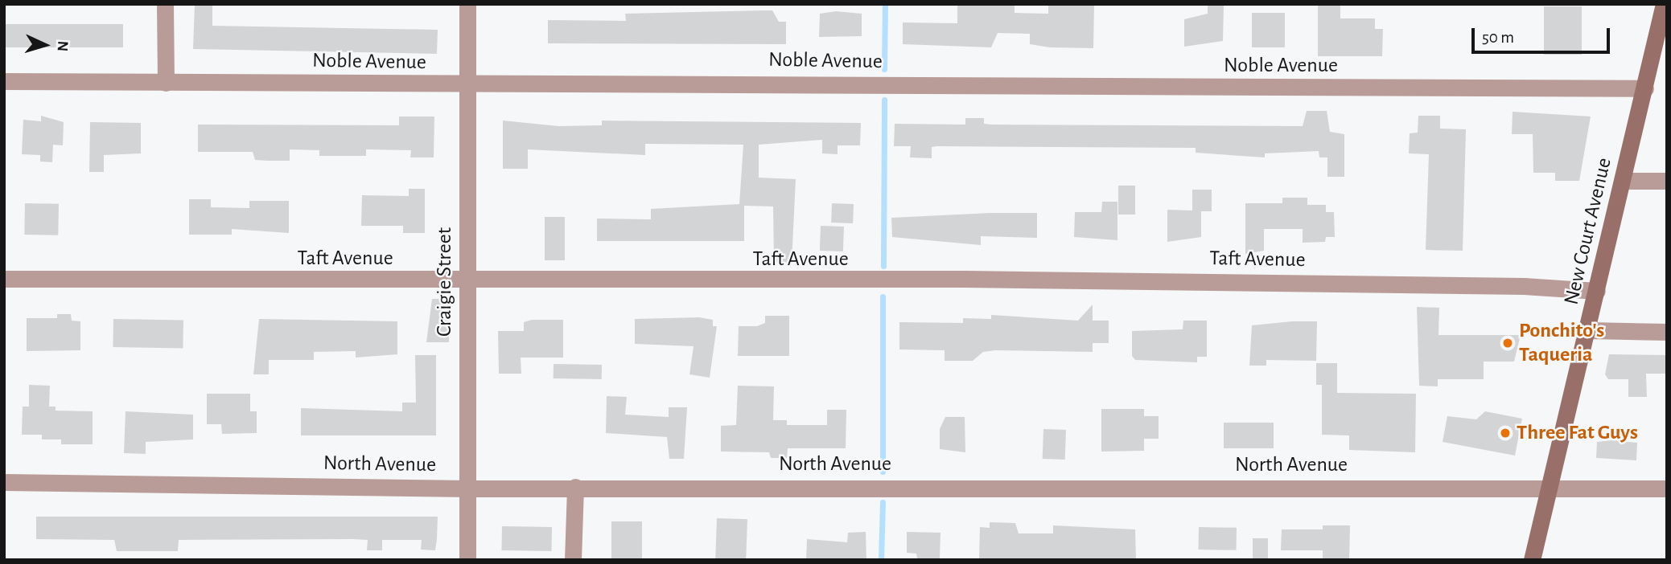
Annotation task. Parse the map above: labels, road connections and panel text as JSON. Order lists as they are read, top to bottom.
{
  "streets": {
    "main road": ["New Court Avenue"],
    "street": [
      "Noble Avenue",
      "Taft Avenue",
      "Craigie Street",
      "North Avenue"
    ]
  },
  "crossings": [
    ["Noble Avenue", "New Court Avenue"],
    ["Noble Avenue", "Craigie Street"],
    ["New Court Avenue", "Taft Avenue"],
    ["New Court Avenue", "North Avenue"],
    ["Taft Avenue", "Craigie Street"],
    ["Craigie Street", "North Avenue"]
  ],
  "places": ["Ponchito's Taqueria", "Three Fat Guys"],
  "scale_bar": "50 m",
  "north": "right"
}
